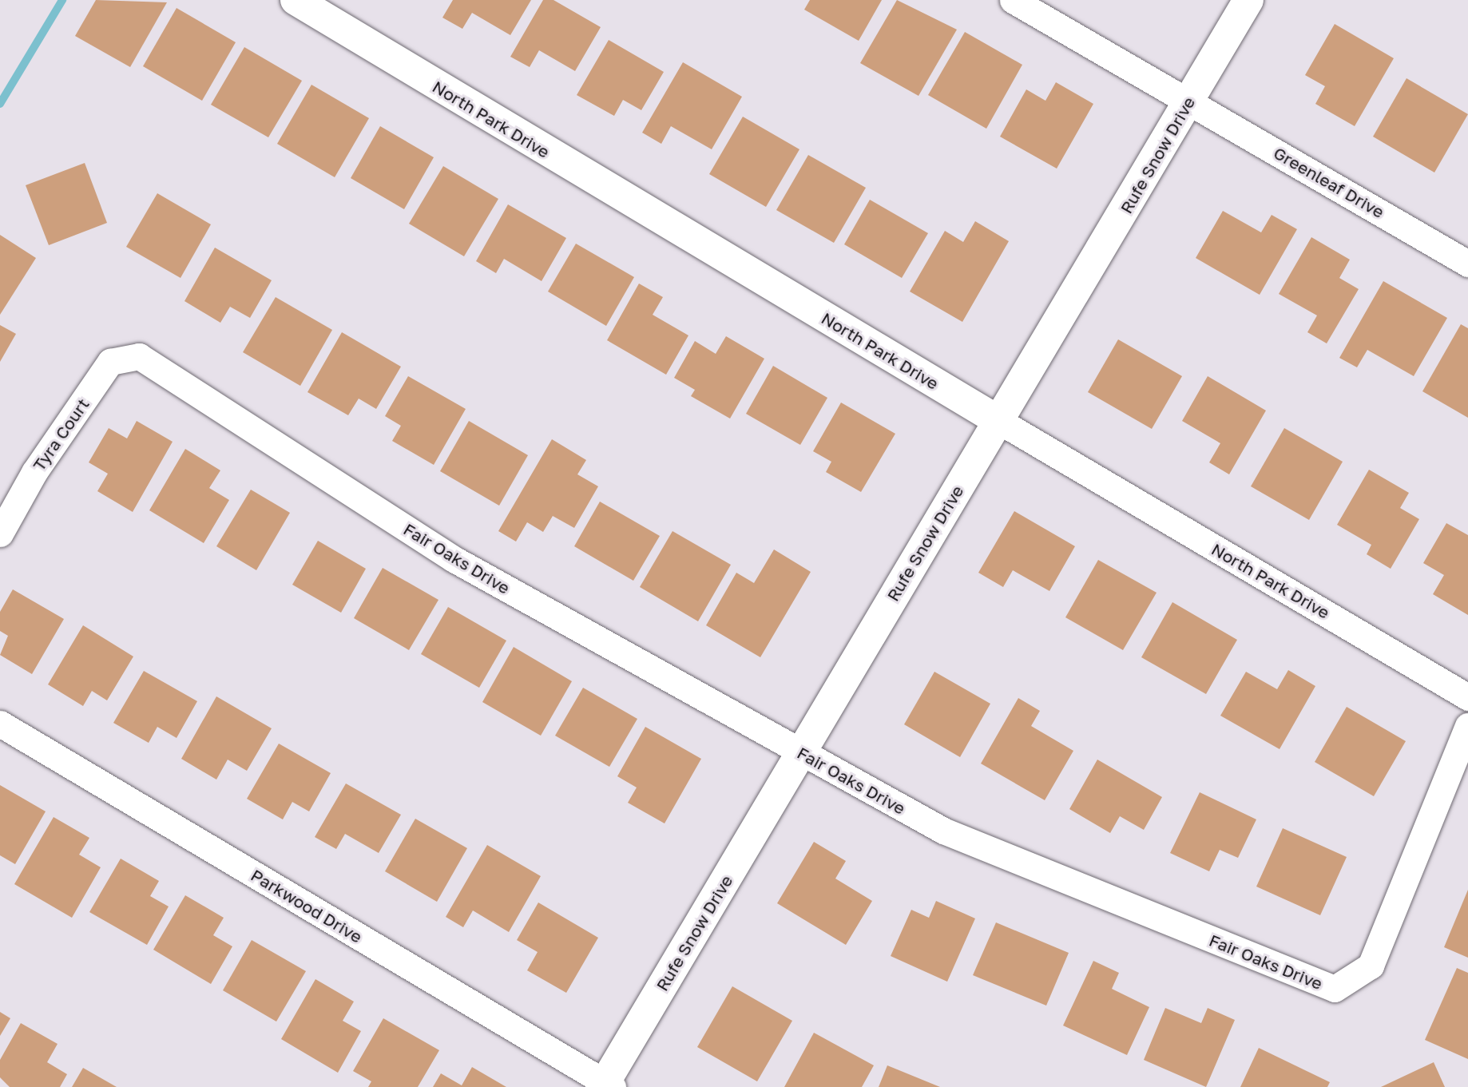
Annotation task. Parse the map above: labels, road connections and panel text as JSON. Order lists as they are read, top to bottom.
{
  "streets": {
    "main road": ["North Park Drive", "Rufe Snow Drive"],
    "street": [
      "Greenleaf Drive",
      "Tyra Court",
      "Fair Oaks Drive",
      "Parkwood Drive"
    ]
  },
  "crossings": [
    ["North Park Drive", "Rufe Snow Drive"],
    ["Rufe Snow Drive", "Greenleaf Drive"],
    ["Rufe Snow Drive", "Fair Oaks Drive"],
    ["Rufe Snow Drive", "Parkwood Drive"],
    ["Tyra Court", "Fair Oaks Drive"]
  ]
}
